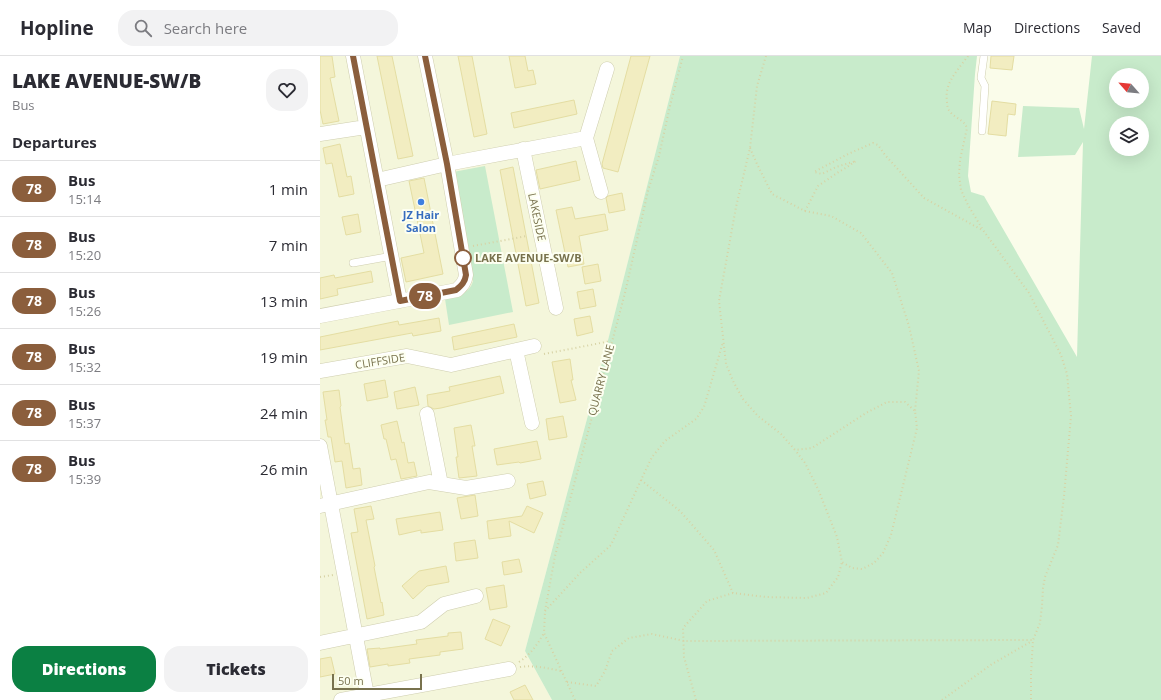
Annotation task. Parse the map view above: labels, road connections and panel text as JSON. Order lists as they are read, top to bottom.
{
  "streets": {
    "street": ["LAKESIDE", "CLIFFSIDE"],
    "path": ["QUARRY LANE"]
  },
  "places": ["JZ Hair Salon", "LAKE AVENUE-SW/B"],
  "lines": ["bus line 78"],
  "scale_bar": "50 m",
  "north": "top left",
  "page": {
    "header": "Hopline",
    "search": "Search here",
    "nav": ["Map", "Directions", "Saved"],
    "heading": [
      ["LAKE AVENUE-SW/B", "Bus"],
      "Departures"
    ],
    "on_map": "78",
    "list": [
      {
        "mark": "78",
        "name": "Bus",
        "note": "15:14",
        "value": "1 min"
      },
      {
        "mark": "78",
        "name": "Bus",
        "note": "15:20",
        "value": "7 min"
      },
      {
        "mark": "78",
        "name": "Bus",
        "note": "15:26",
        "value": "13 min"
      },
      {
        "mark": "78",
        "name": "Bus",
        "note": "15:32",
        "value": "19 min"
      },
      {
        "mark": "78",
        "name": "Bus",
        "note": "15:37",
        "value": "24 min"
      },
      {
        "mark": "78",
        "name": "Bus",
        "note": "15:39",
        "value": "26 min"
      }
    ],
    "buttons": ["Directions", "Tickets"],
    "scale": "50 m"
  }
}
